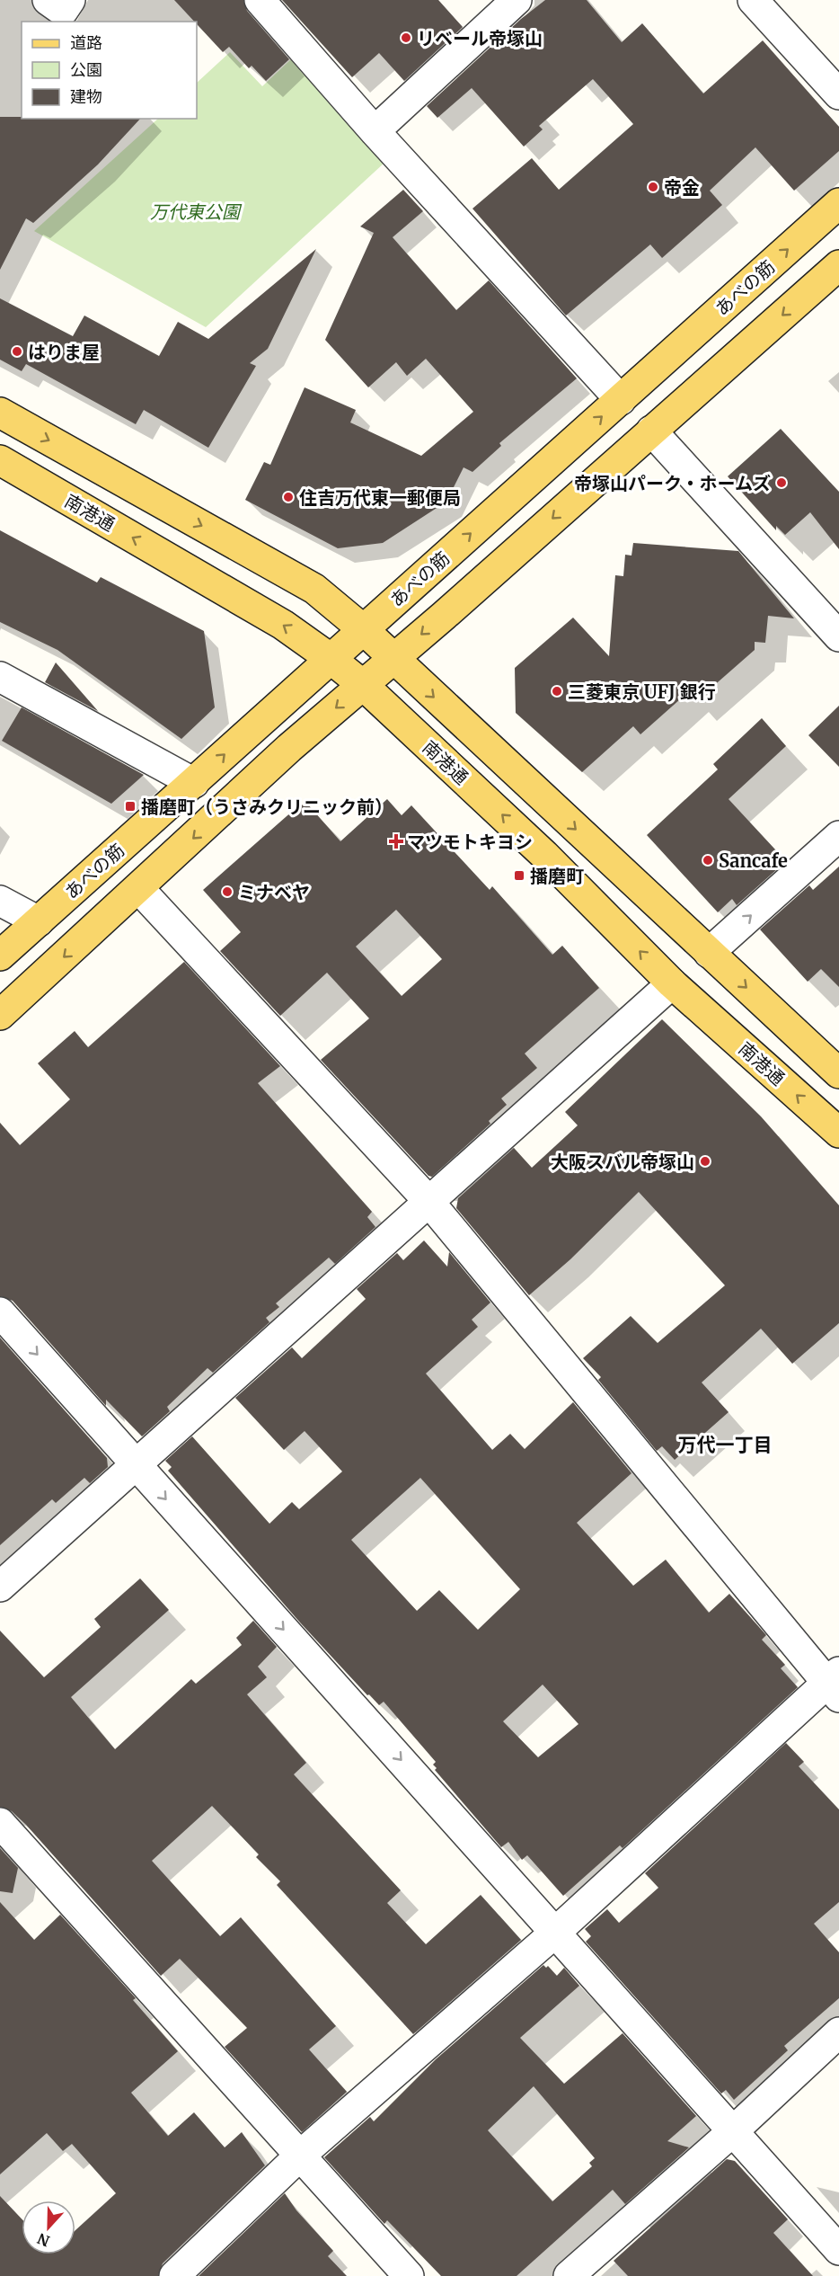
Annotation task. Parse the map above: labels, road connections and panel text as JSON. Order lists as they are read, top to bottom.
{
  "streets": {
    "main road": ["あべの筋", "南港通"]
  },
  "crossings": [
    ["あべの筋", "南港通"]
  ],
  "districts": ["万代一丁目"],
  "parks": ["万代東公園"],
  "places": {
    "other": [
      "リベール帝塚山",
      "帝金",
      "はりま屋",
      "帝塚山パーク・ホームズ",
      "住吉万代東一郵便局",
      "三菱東京 UFJ 銀行",
      "Sancafe",
      "ミナベヤ",
      "大阪スバル帝塚山"
    ],
    "transit": ["播磨町（うさみクリニック前）", "播磨町"],
    "health": ["マツモトキヨシ"]
  },
  "legend": ["道路", "公園", "建物"],
  "north": "bottom"
}
